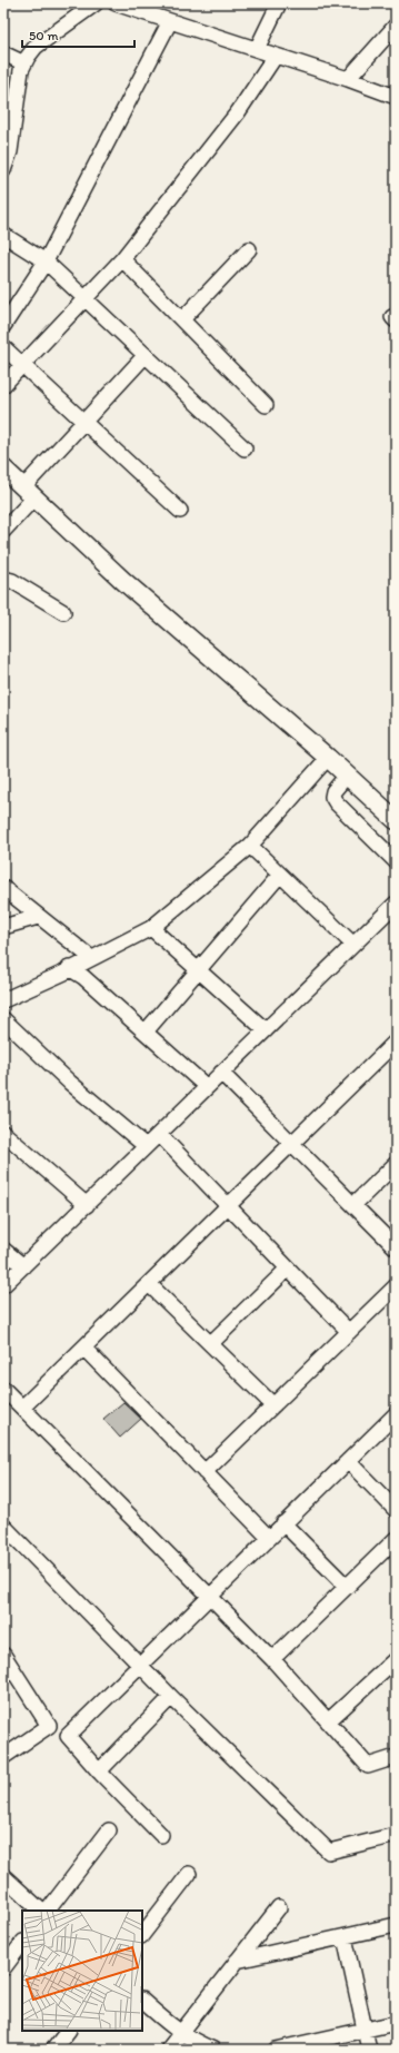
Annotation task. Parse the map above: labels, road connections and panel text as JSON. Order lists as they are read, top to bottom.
{
  "scale_bar": "50 m"
}
